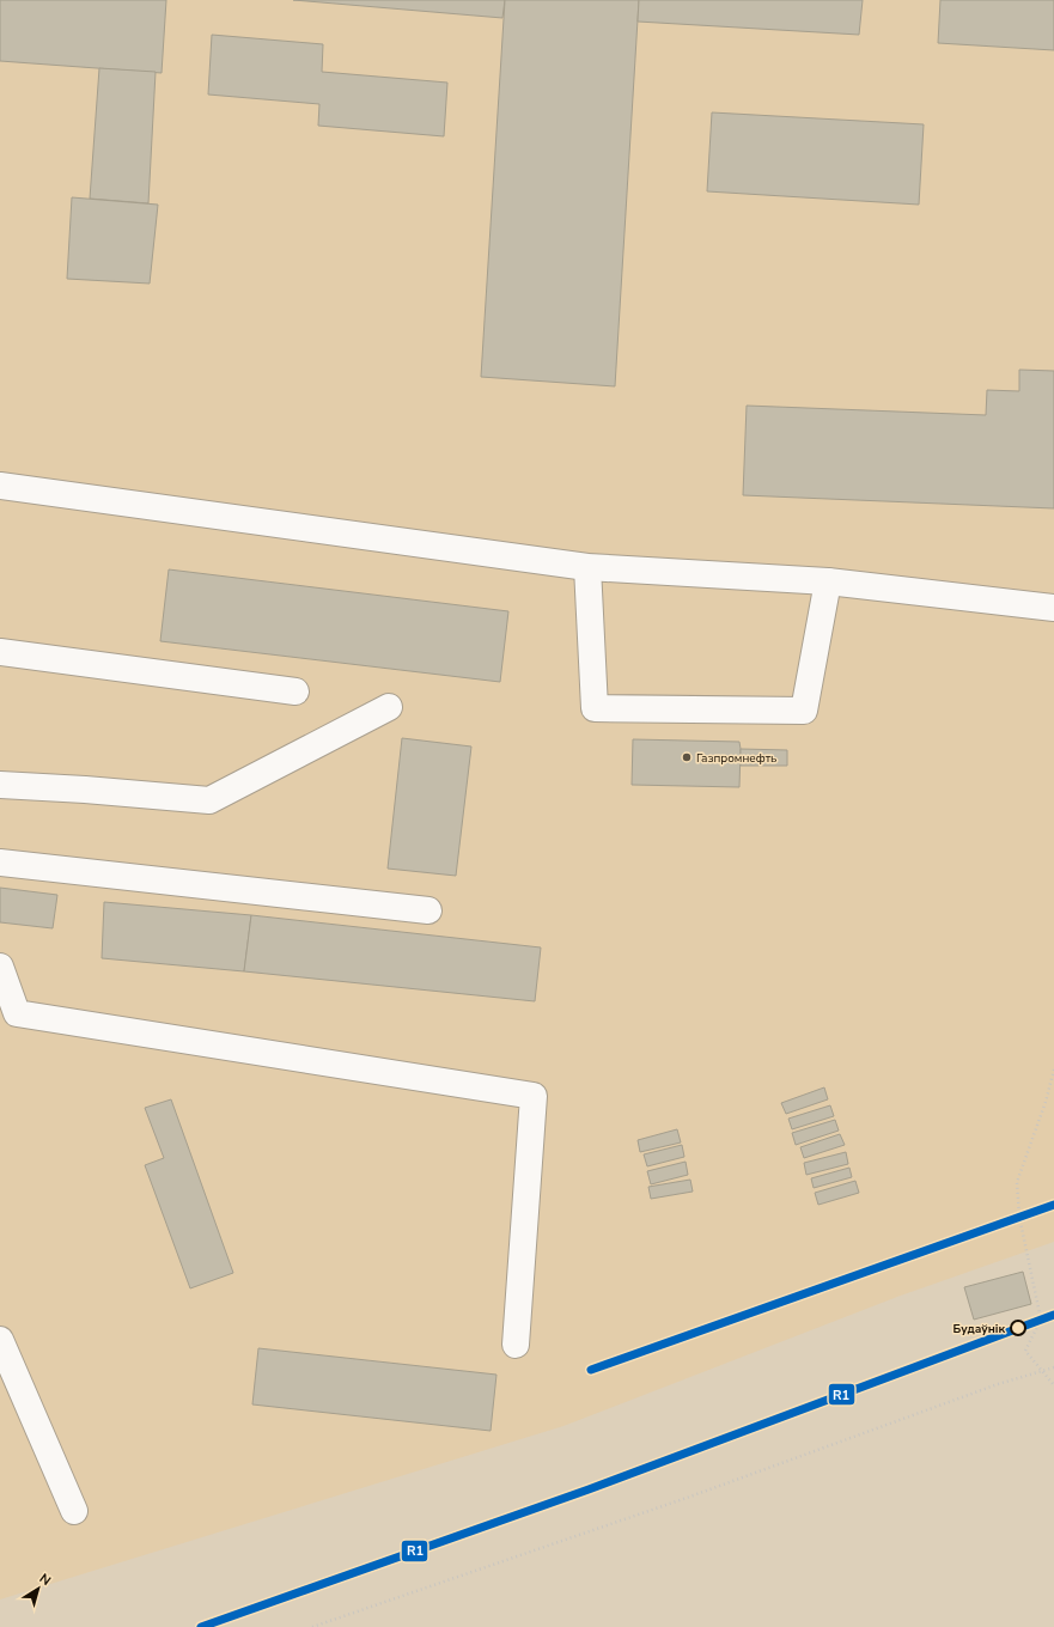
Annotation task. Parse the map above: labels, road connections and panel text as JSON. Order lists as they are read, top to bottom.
{
  "places": ["Газпромнефть", "Будаўнік"],
  "lines": ["transit line R1"],
  "north": "top right"
}
